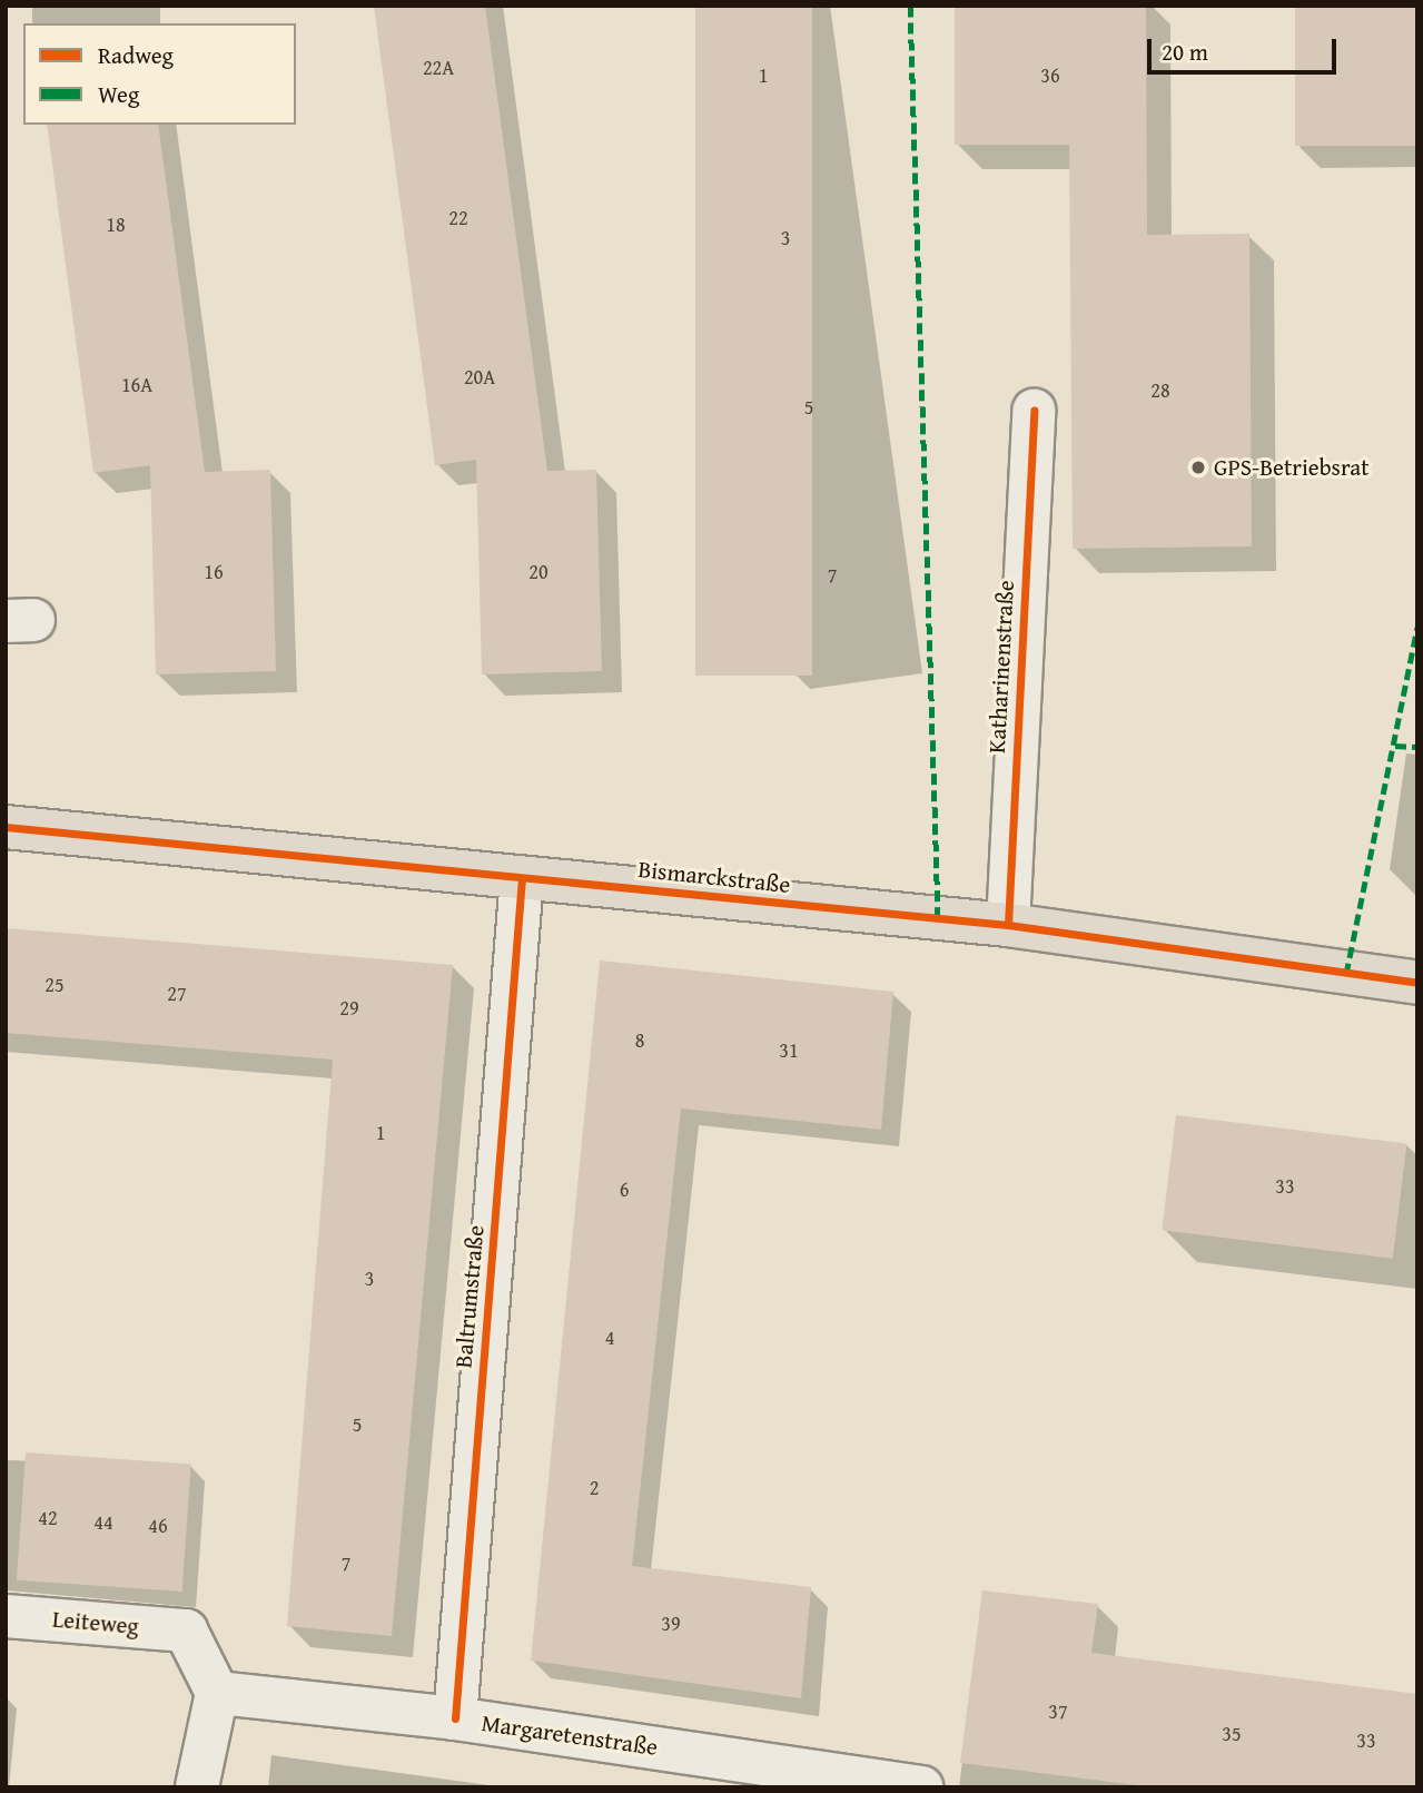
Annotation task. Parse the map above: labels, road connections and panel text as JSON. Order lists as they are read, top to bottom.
{
  "streets": {
    "main road": ["Bismarckstraße"],
    "street": [
      "Katharinenstraße",
      "Baltrumstraße",
      "Leiteweg",
      "Margaretenstraße"
    ]
  },
  "crossings": [
    ["Katharinenstraße", "Bismarckstraße"],
    ["Bismarckstraße", "Baltrumstraße"],
    ["Baltrumstraße", "Margaretenstraße"],
    ["Leiteweg", "Margaretenstraße"]
  ],
  "places": ["GPS-Betriebsrat"],
  "house_numbers": [
    "22A",
    "1",
    "36",
    "22",
    "18",
    "3",
    "20A",
    "16A",
    "28",
    "5",
    "16",
    "20",
    "7",
    "25",
    "27",
    "29",
    "8",
    "31",
    "1",
    "33",
    "6",
    "3",
    "4",
    "5",
    "2",
    "42",
    "44",
    "46",
    "7",
    "39",
    "37",
    "35",
    "33"
  ],
  "legend": ["Radweg", "Weg"],
  "scale_bar": "20 m"
}
